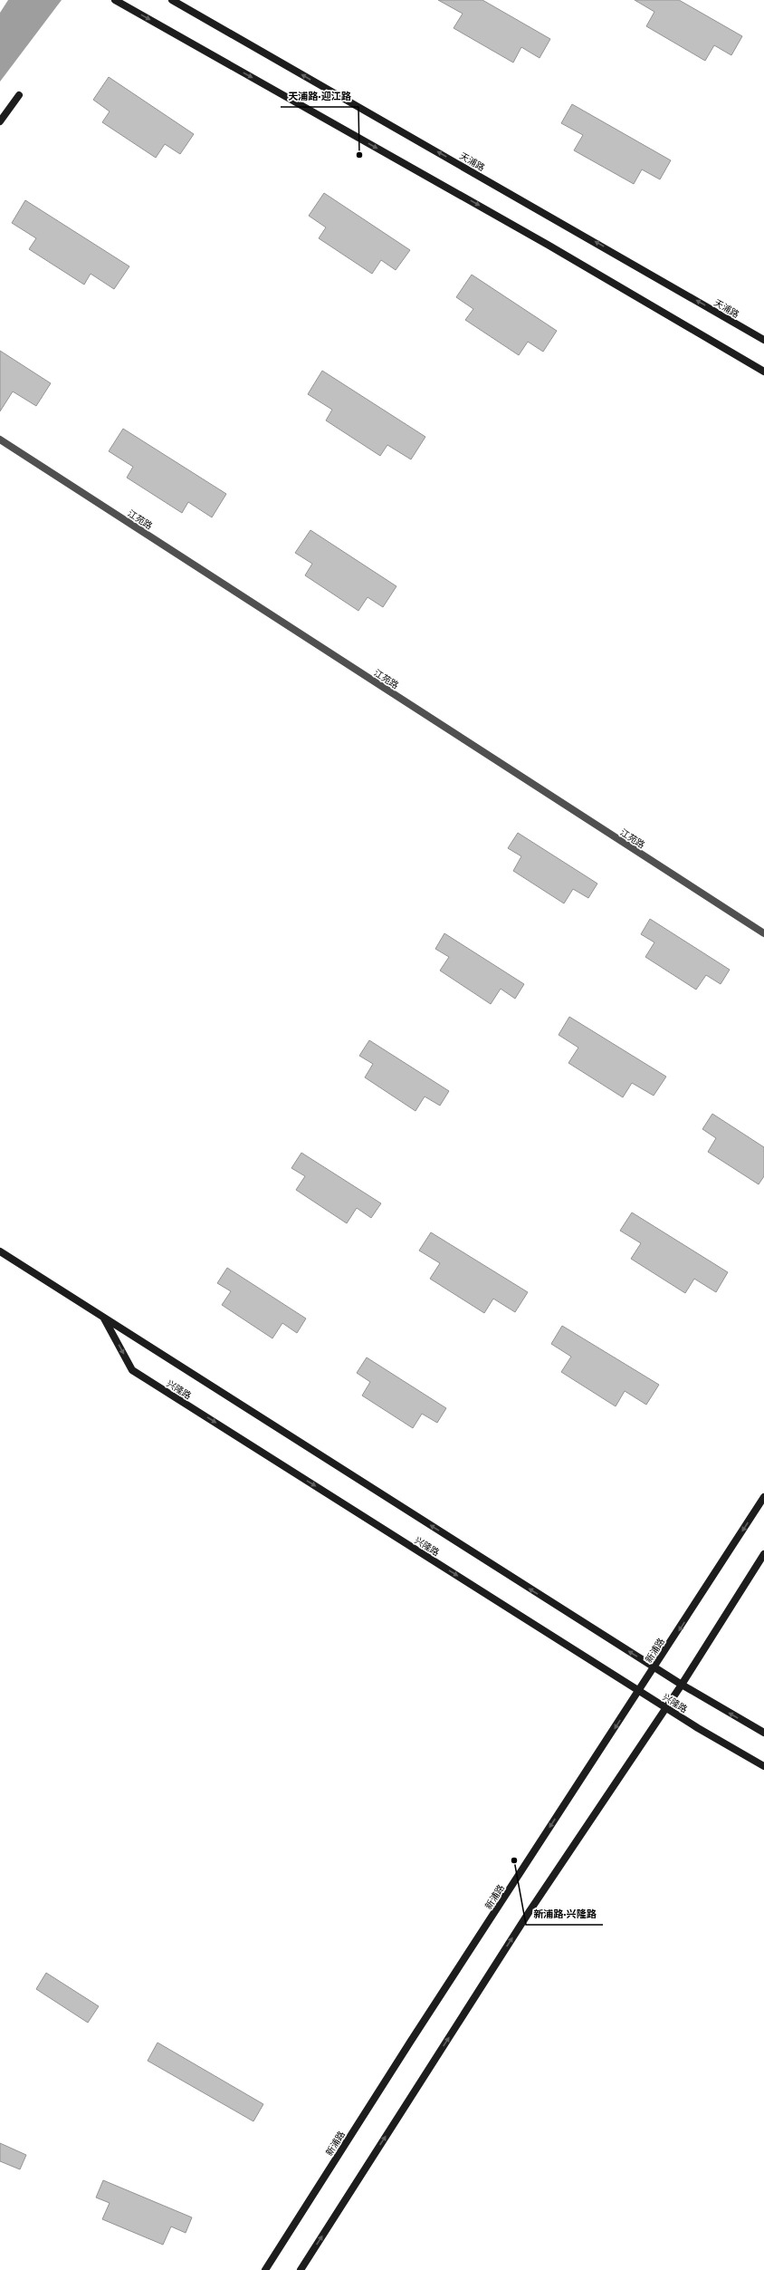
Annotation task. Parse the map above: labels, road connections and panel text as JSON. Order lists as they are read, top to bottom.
{
  "streets": {
    "main road": ["天浦路", "兴隆路", "新浦路"],
    "street": ["江苑路"]
  },
  "crossings": [
    ["兴隆路", "新浦路"]
  ],
  "places": ["天浦路·迎江路", "新浦路·兴隆路"]
}
